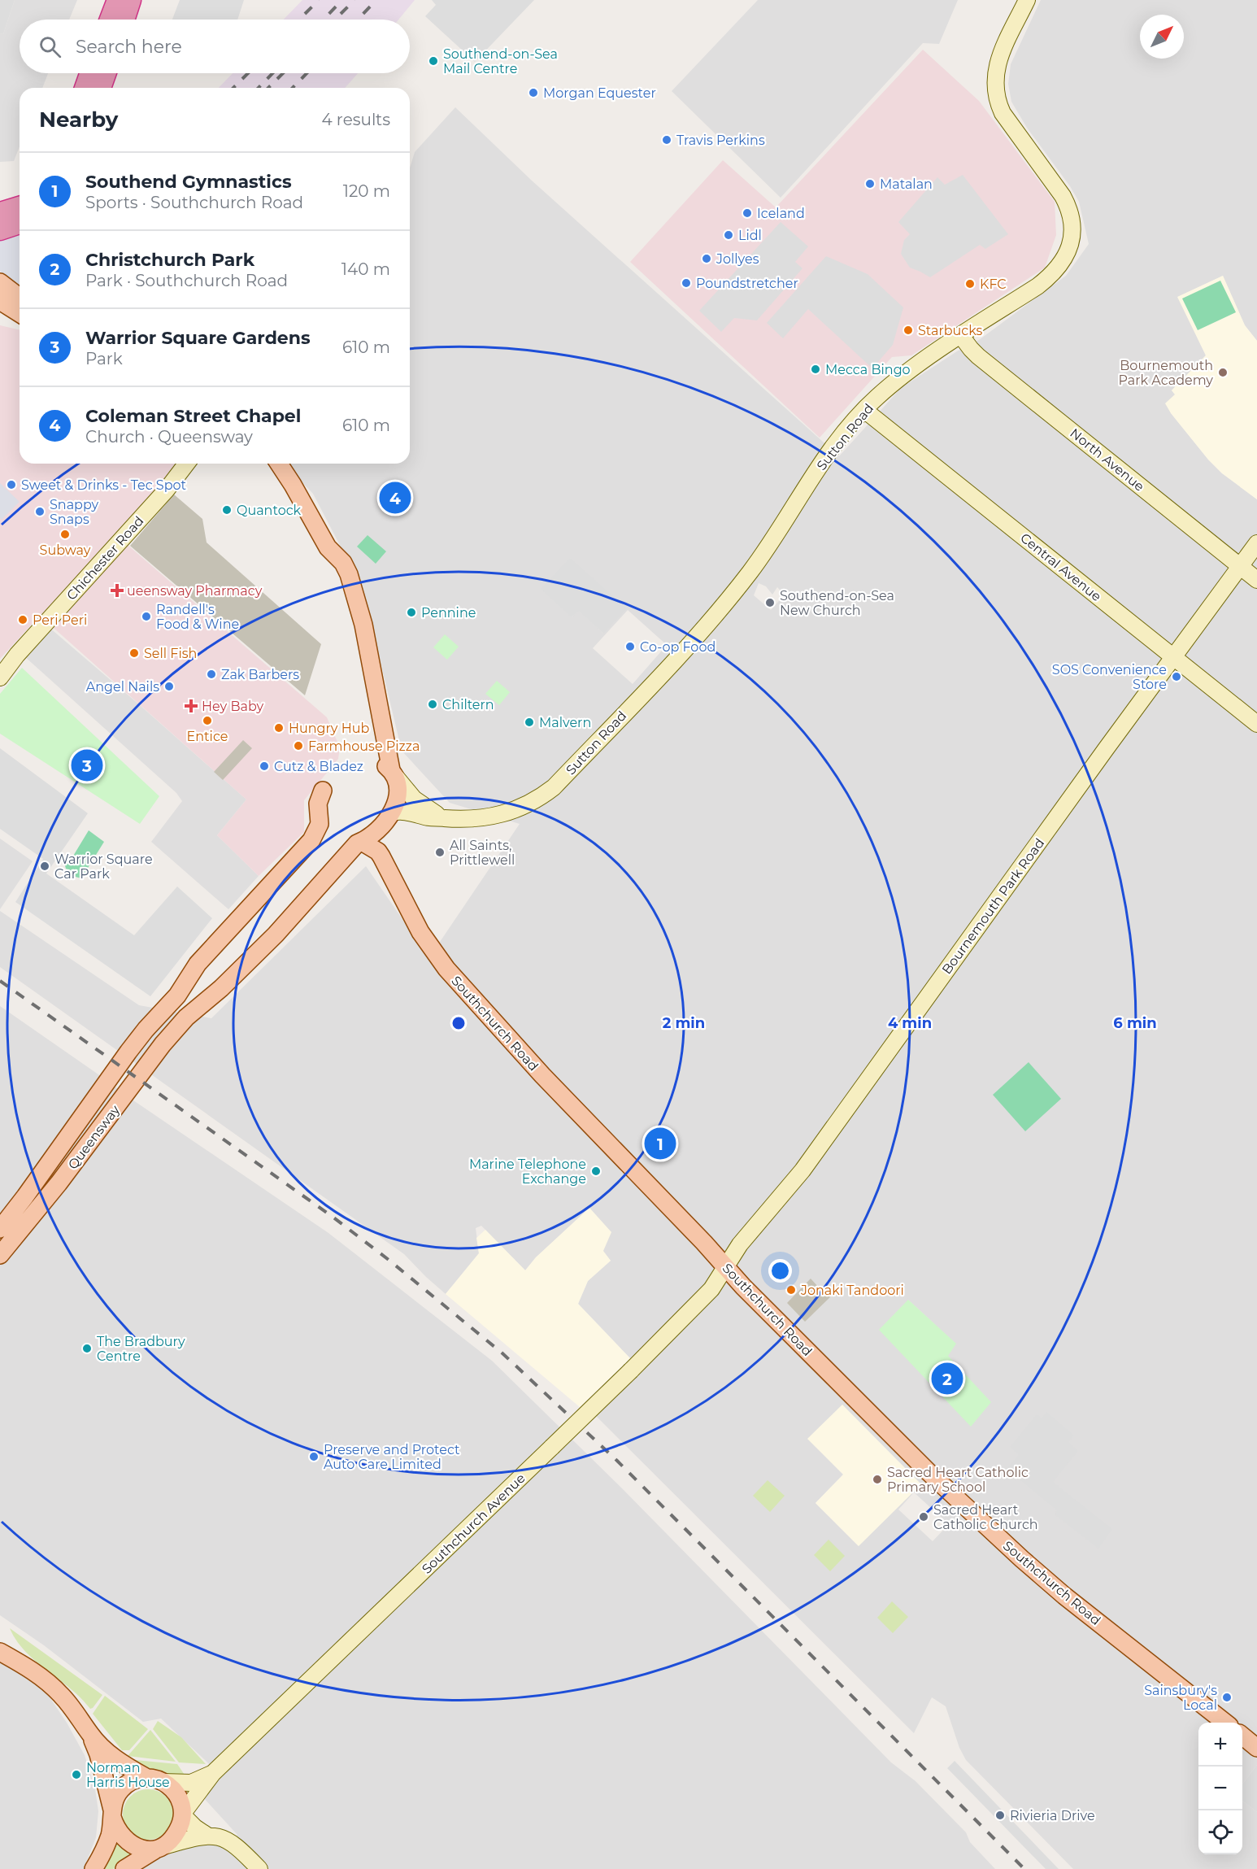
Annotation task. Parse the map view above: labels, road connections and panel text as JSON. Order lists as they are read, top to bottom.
{
  "streets": {
    "main road": ["Southchurch Road", "Queensway", "Southchurch Avenue"],
    "street": [
      "Sutton Road",
      "North Avenue",
      "Chichester Road",
      "Central Avenue",
      "Bournemouth Park Road"
    ]
  },
  "crossings": [
    ["Sutton Road", "North Avenue"],
    ["Sutton Road", "Central Avenue"],
    ["North Avenue", "Bournemouth Park Road"],
    ["Central Avenue", "Bournemouth Park Road"],
    ["Bournemouth Park Road", "Southchurch Road"],
    ["Bournemouth Park Road", "Southchurch Avenue"],
    ["Southchurch Road", "Queensway"],
    ["Southchurch Road", "Southchurch Avenue"]
  ],
  "places": {
    "other": [
      "Southend-on-Sea Mail Centre",
      "Morgan Equester",
      "Travis Perkins",
      "Matalan",
      "Iceland",
      "Lidl",
      "Jollyes",
      "Poundstretcher",
      "KFC",
      "Starbucks",
      "Mecca Bingo",
      "Bournemouth Park Academy",
      "Sweet & Drinks - Tec Spot",
      "Quantock",
      "Snappy Snaps",
      "Subway",
      "Southend-on-Sea New Church",
      "Pennine",
      "Randell's Food & Wine",
      "Peri Peri",
      "Co-op Food",
      "Sell Fish",
      "Zak Barbers",
      "SOS Convenience Store",
      "Angel Nails",
      "Chiltern",
      "Entice",
      "Malvern",
      "Hungry Hub",
      "Farmhouse Pizza",
      "Cutz & Bladez",
      "All Saints, Prittlewell",
      "Warrior Square Car Park",
      "Marine Telephone Exchange",
      "Jonaki Tandoori",
      "The Bradbury Centre",
      "Preserve and Protect Auto Care Limited",
      "Sacred Heart Catholic Primary School",
      "Sacred Heart Catholic Church",
      "Sainsbury's Local",
      "Norman Harris House",
      "Rivieria Drive"
    ],
    "health": ["ueensway Pharmacy", "Hey Baby"]
  },
  "north": "top right",
  "page": {
    "search": "Search here",
    "heading": ["Nearby", "4 results"],
    "list": [
      {
        "mark": "1",
        "name": "Southend Gymnastics",
        "note": "Sports · Southchurch Road",
        "value": "120 m"
      },
      {
        "mark": "2",
        "name": "Christchurch Park",
        "note": "Park · Southchurch Road",
        "value": "140 m"
      },
      {
        "mark": "3",
        "name": "Warrior Square Gardens",
        "note": "Park",
        "value": "610 m"
      },
      {
        "mark": "4",
        "name": "Coleman Street Chapel",
        "note": "Church · Queensway",
        "value": "610 m"
      }
    ],
    "pins": [
      "4",
      "3",
      "1",
      "2"
    ],
    "map_buttons": ["+", "−"]
  },
  "rings": ["2 min", "4 min", "6 min"]
}
